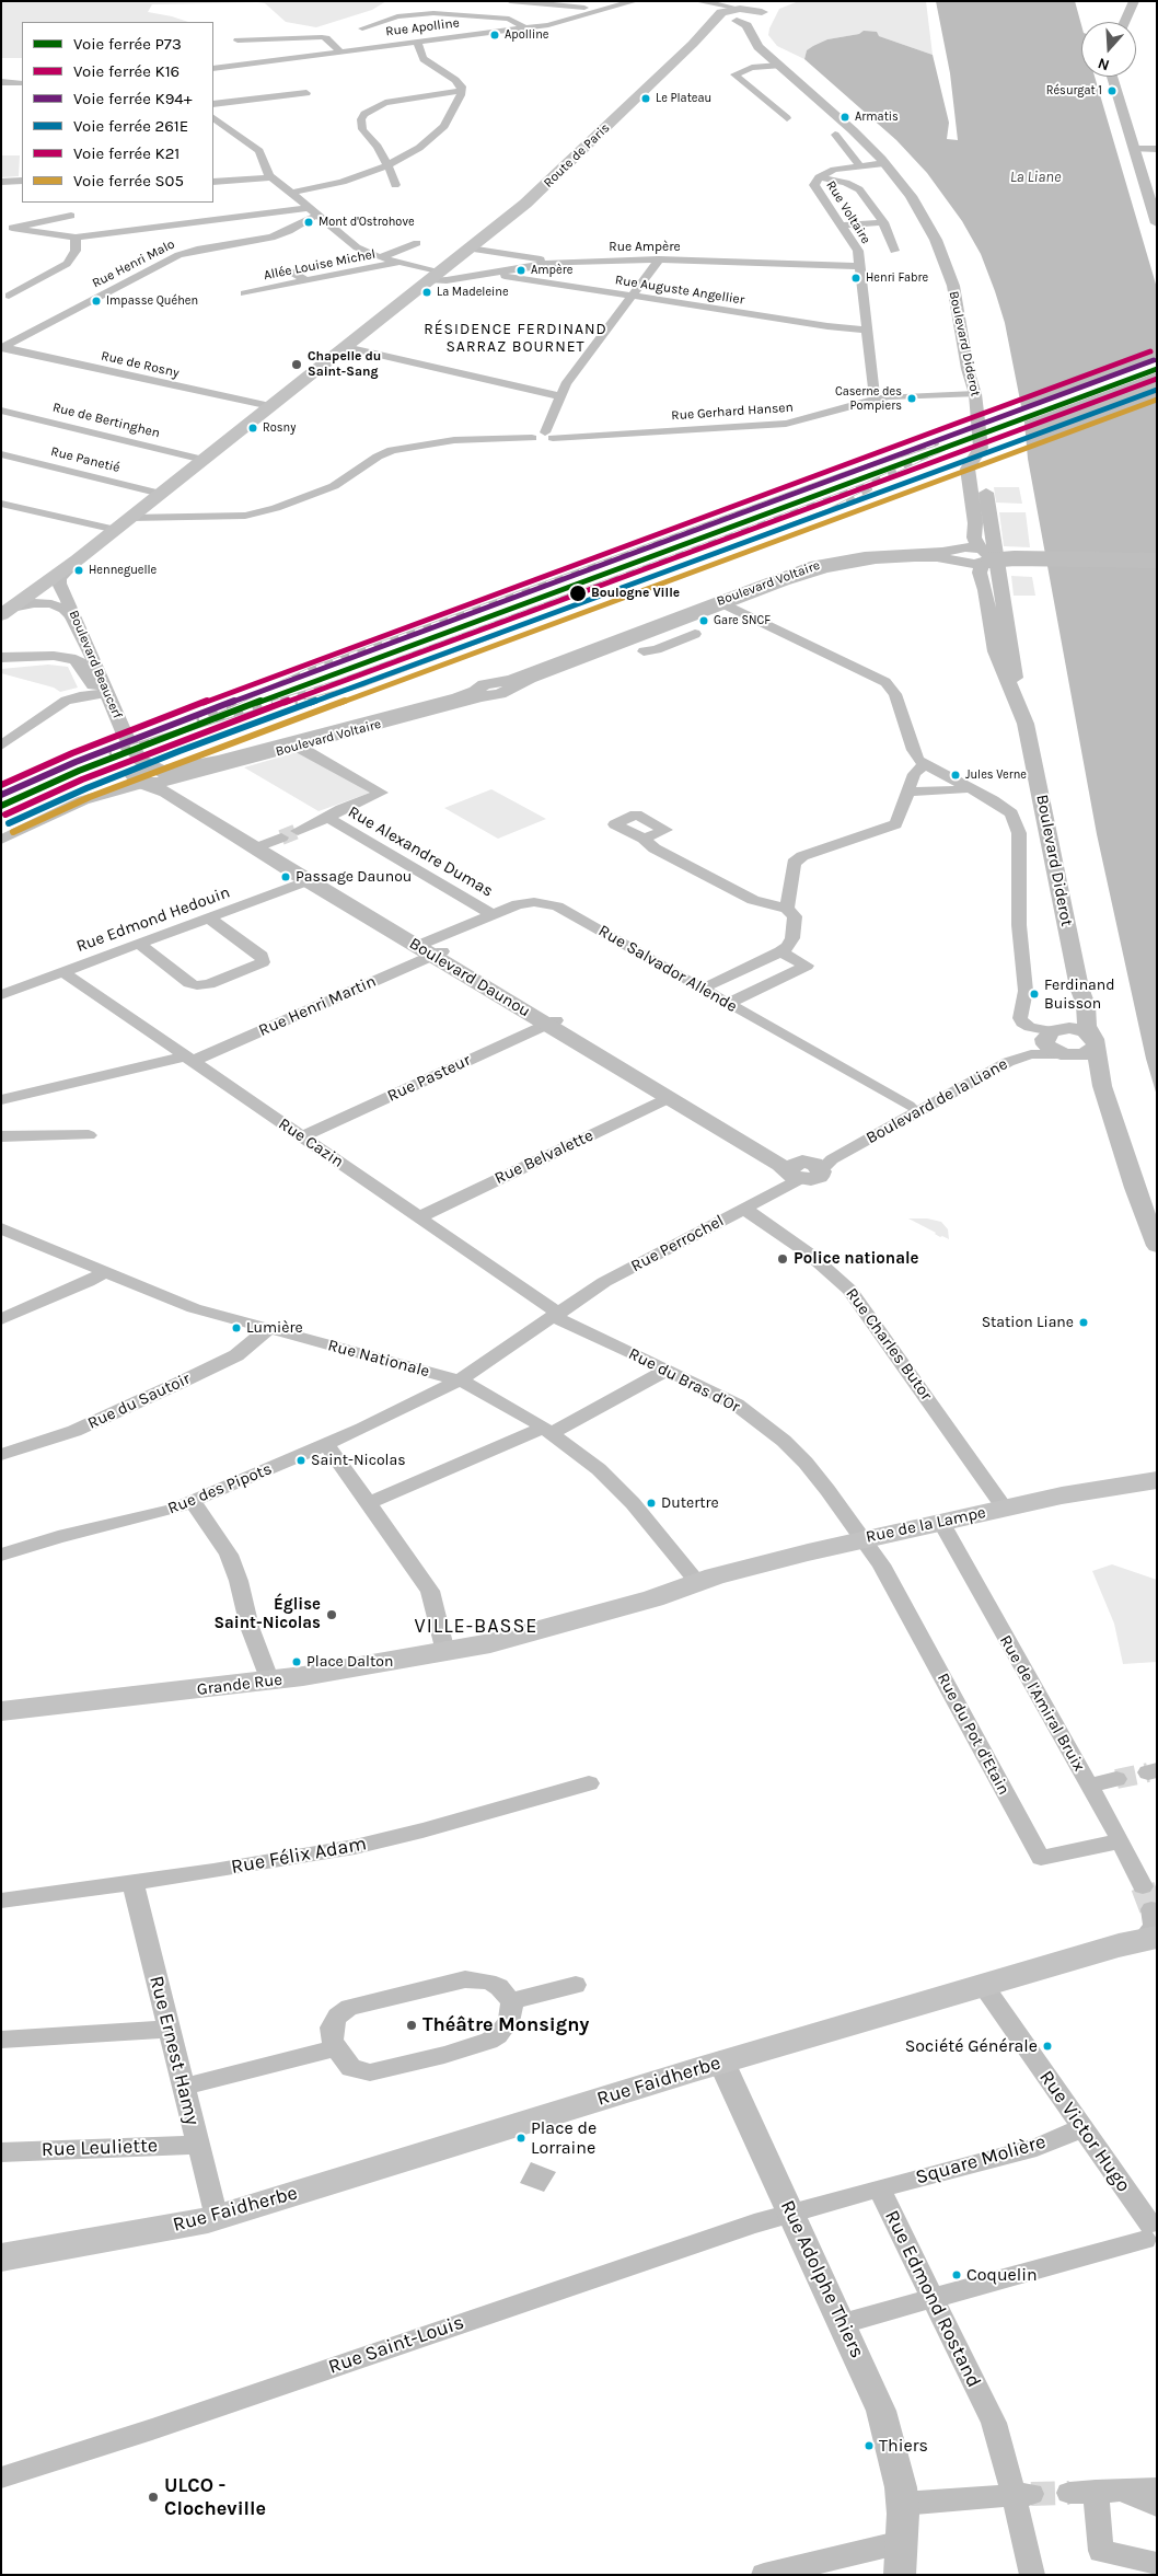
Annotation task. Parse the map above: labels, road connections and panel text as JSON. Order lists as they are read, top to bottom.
{
  "streets": {
    "main road": [
      "Route de Paris",
      "Rue de la Lampe",
      "Grande Rue",
      "Rue Faidherbe"
    ],
    "street": [
      "Rue Apolline",
      "Rue Voltaire",
      "Rue Ampère",
      "Rue Henri Malo",
      "Allée Louise Michel",
      "Rue Auguste Angellier",
      "Boulevard Diderot",
      "Rue de Rosny",
      "Rue Gerhard Hansen",
      "Rue de Bertinghen",
      "Rue Panetié",
      "Boulevard Voltaire",
      "Boulevard Beaucerf",
      "Rue Alexandre Dumas",
      "Rue Edmond Hedouin",
      "Rue Salvador Allende",
      "Boulevard Daunou",
      "Rue Henri Martin",
      "Rue Pasteur",
      "Boulevard de la Liane",
      "Rue Cazin",
      "Rue Belvalette",
      "Rue Perrochel",
      "Rue Charles Butor",
      "Rue Nationale",
      "Rue du Bras d'Or",
      "Rue du Sautoir",
      "Rue des Pipots",
      "Rue de l'Amiral Bruix",
      "Rue du Pot d'Etain",
      "Rue Félix Adam",
      "Rue Ernest Hamy",
      "Rue Victor Hugo",
      "Rue Leuliette",
      "Square Molière",
      "Rue Adolphe Thiers",
      "Rue Edmond Rostand",
      "Rue Saint-Louis"
    ]
  },
  "crossings": [
    ["Route de Paris", "Rue Ampère"],
    ["Route de Paris", "Boulevard Diderot"],
    ["Route de Paris", "Rue de Rosny"],
    ["Route de Paris", "Rue de Bertinghen"],
    ["Route de Paris", "Rue Panetié"],
    ["Route de Paris", "Boulevard Beaucerf"],
    ["Rue Voltaire", "Rue Ampère"],
    ["Rue Voltaire", "Boulevard Diderot"],
    ["Rue Ampère", "Rue Henri Malo"],
    ["Rue Ampère", "Allée Louise Michel"],
    ["Rue Ampère", "Rue Auguste Angellier"],
    ["Rue Henri Malo", "Rue de Rosny"],
    ["Boulevard Diderot", "Rue Gerhard Hansen"],
    ["Boulevard Diderot", "Boulevard Voltaire"],
    ["Boulevard Diderot", "Boulevard de la Liane"],
    ["Boulevard Voltaire", "Boulevard Beaucerf"],
    ["Boulevard Voltaire", "Rue Alexandre Dumas"],
    ["Boulevard Voltaire", "Boulevard Daunou"],
    ["Boulevard Beaucerf", "Boulevard Daunou"],
    ["Rue Alexandre Dumas", "Rue Salvador Allende"],
    ["Rue Edmond Hedouin", "Boulevard Daunou"],
    ["Rue Edmond Hedouin", "Rue Cazin"],
    ["Rue Salvador Allende", "Boulevard Daunou"],
    ["Rue Salvador Allende", "Rue Henri Martin"],
    ["Rue Salvador Allende", "Boulevard de la Liane"],
    ["Boulevard Daunou", "Rue Henri Martin"],
    ["Boulevard Daunou", "Rue Pasteur"],
    ["Boulevard Daunou", "Boulevard de la Liane"],
    ["Boulevard Daunou", "Rue Belvalette"],
    ["Boulevard Daunou", "Rue Perrochel"],
    ["Rue Henri Martin", "Rue Cazin"],
    ["Rue Pasteur", "Rue Cazin"],
    ["Boulevard de la Liane", "Rue Perrochel"],
    ["Rue Cazin", "Rue Belvalette"],
    ["Rue Cazin", "Rue Perrochel"],
    ["Rue Cazin", "Rue du Bras d'Or"],
    ["Rue Perrochel", "Rue Charles Butor"],
    ["Rue Perrochel", "Rue Nationale"],
    ["Rue Perrochel", "Rue du Bras d'Or"],
    ["Rue Perrochel", "Rue des Pipots"],
    ["Rue Charles Butor", "Rue de la Lampe"],
    ["Rue Nationale", "Rue du Sautoir"],
    ["Rue Nationale", "Rue des Pipots"],
    ["Rue Nationale", "Rue de la Lampe"],
    ["Rue Nationale", "Grande Rue"],
    ["Rue du Bras d'Or", "Rue de la Lampe"],
    ["Rue du Bras d'Or", "Rue du Pot d'Etain"],
    ["Rue de la Lampe", "Grande Rue"],
    ["Rue de la Lampe", "Rue de l'Amiral Bruix"],
    ["Rue de la Lampe", "Rue du Pot d'Etain"],
    ["Rue de l'Amiral Bruix", "Rue du Pot d'Etain"],
    ["Rue Félix Adam", "Rue Ernest Hamy"],
    ["Rue Ernest Hamy", "Rue Faidherbe"],
    ["Rue Ernest Hamy", "Rue Leuliette"],
    ["Rue Faidherbe", "Rue Victor Hugo"],
    ["Rue Faidherbe", "Rue Adolphe Thiers"],
    ["Rue Victor Hugo", "Square Molière"],
    ["Square Molière", "Rue Edmond Rostand"],
    ["Rue Adolphe Thiers", "Rue Saint-Louis"]
  ],
  "districts": ["RÉSIDENCE FERDINAND SARRAZ BOURNET", "VILLE-BASSE"],
  "water": ["La Liane"],
  "places": [
    "Apolline",
    "Résurgat 1",
    "Le Plateau",
    "Armatis",
    "Mont d'Ostrohove",
    "Ampère",
    "Henri Fabre",
    "La Madeleine",
    "Impasse Quéhen",
    "Chapelle du Saint-Sang",
    "Caserne des Pompiers",
    "Rosny",
    "Henneguelle",
    "Boulogne Ville",
    "Gare SNCF",
    "Jules Verne",
    "Passage Daunou",
    "Ferdinand Buisson",
    "Police nationale",
    "Station Liane",
    "Lumière",
    "Saint-Nicolas",
    "Dutertre",
    "Église Saint-Nicolas",
    "Place Dalton",
    "Théâtre Monsigny",
    "Société Générale",
    "Place de Lorraine",
    "Coquelin",
    "Thiers",
    "ULCO - Clocheville"
  ],
  "lines": [
    "rail line K21",
    "rail line K94+",
    "rail line P73",
    "rail line K16",
    "rail line 261E",
    "rail line S05"
  ],
  "legend": [
    "Voie ferrée P73",
    "Voie ferrée K16",
    "Voie ferrée K94+",
    "Voie ferrée 261E",
    "Voie ferrée K21",
    "Voie ferrée S05"
  ],
  "north": "bottom"
}
